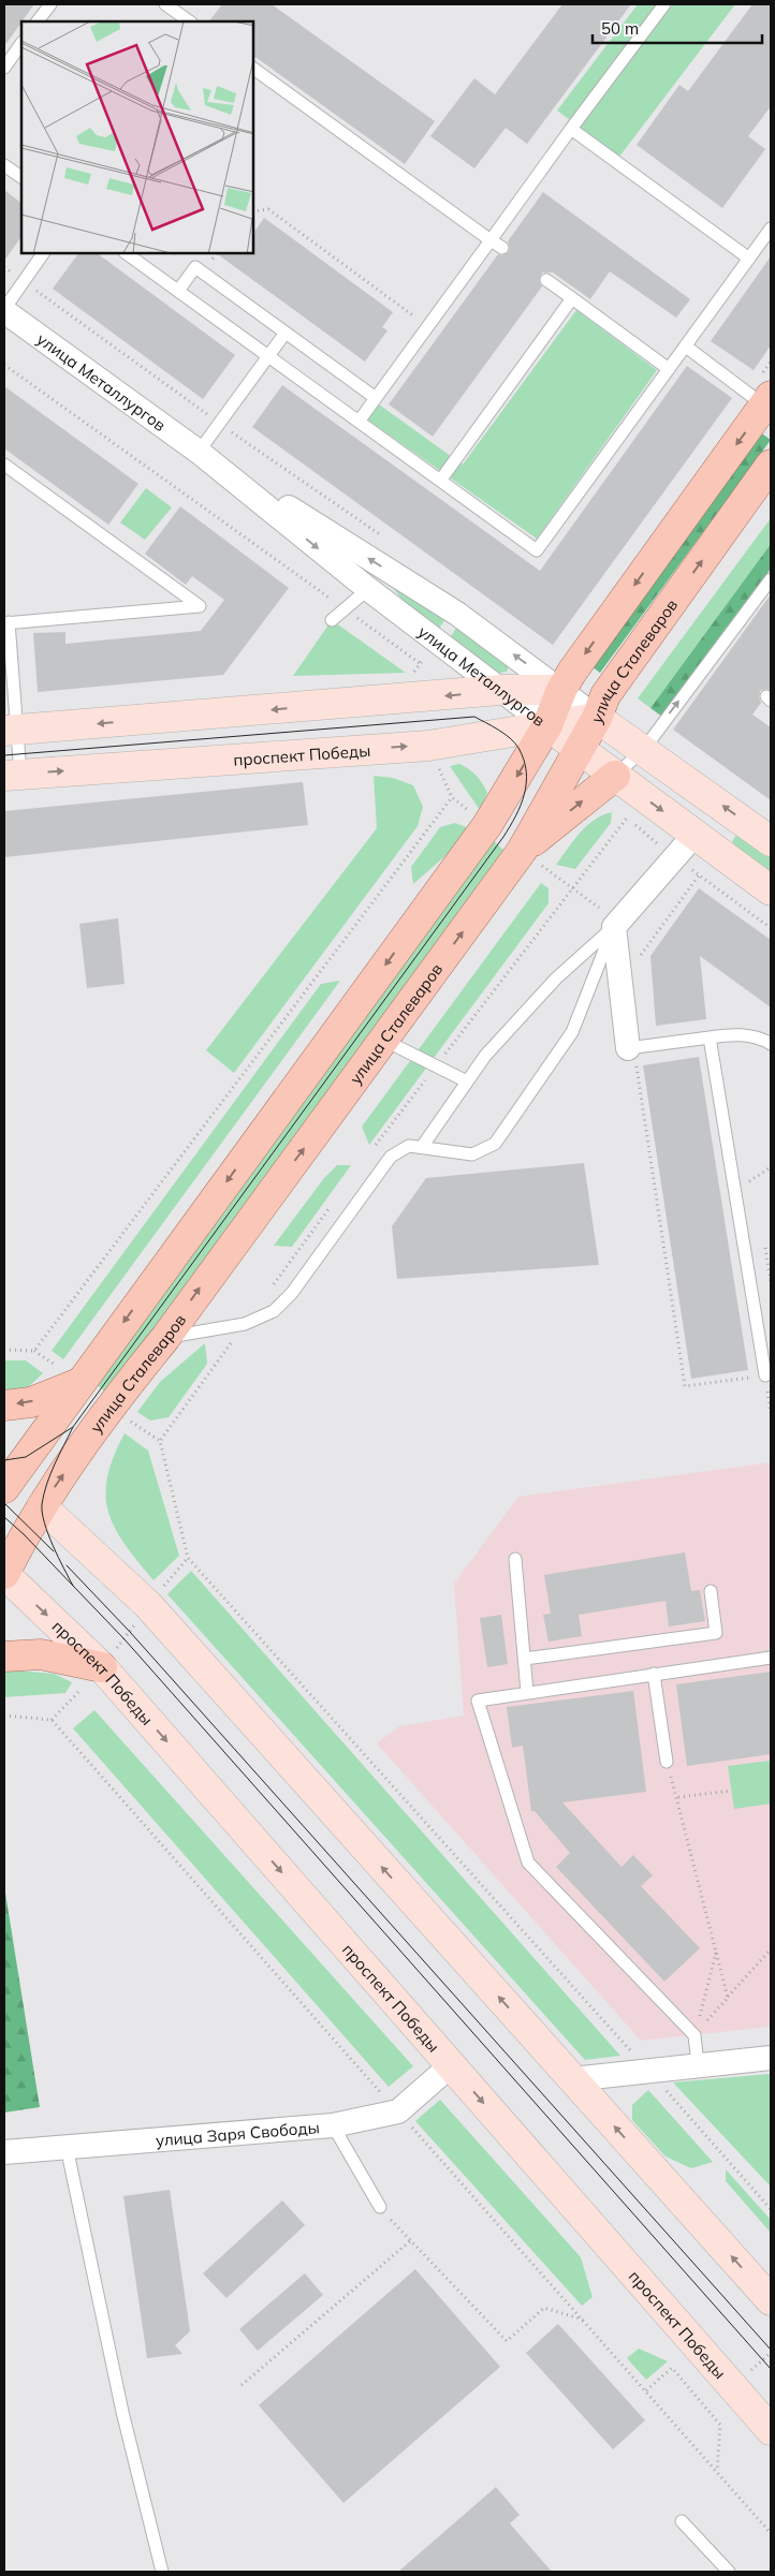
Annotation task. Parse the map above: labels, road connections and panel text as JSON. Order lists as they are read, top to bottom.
{
  "streets": {
    "main road": ["улица Металлургов", "улица Сталеваров", "проспект Победы"],
    "street": ["улица Заря Свободы"]
  },
  "crossings": [
    ["улица Металлургов", "улица Сталеваров"],
    ["улица Металлургов", "проспект Победы"],
    ["улица Сталеваров", "проспект Победы"],
    ["проспект Победы", "улица Заря Свободы"]
  ],
  "scale_bar": "50 m"
}
